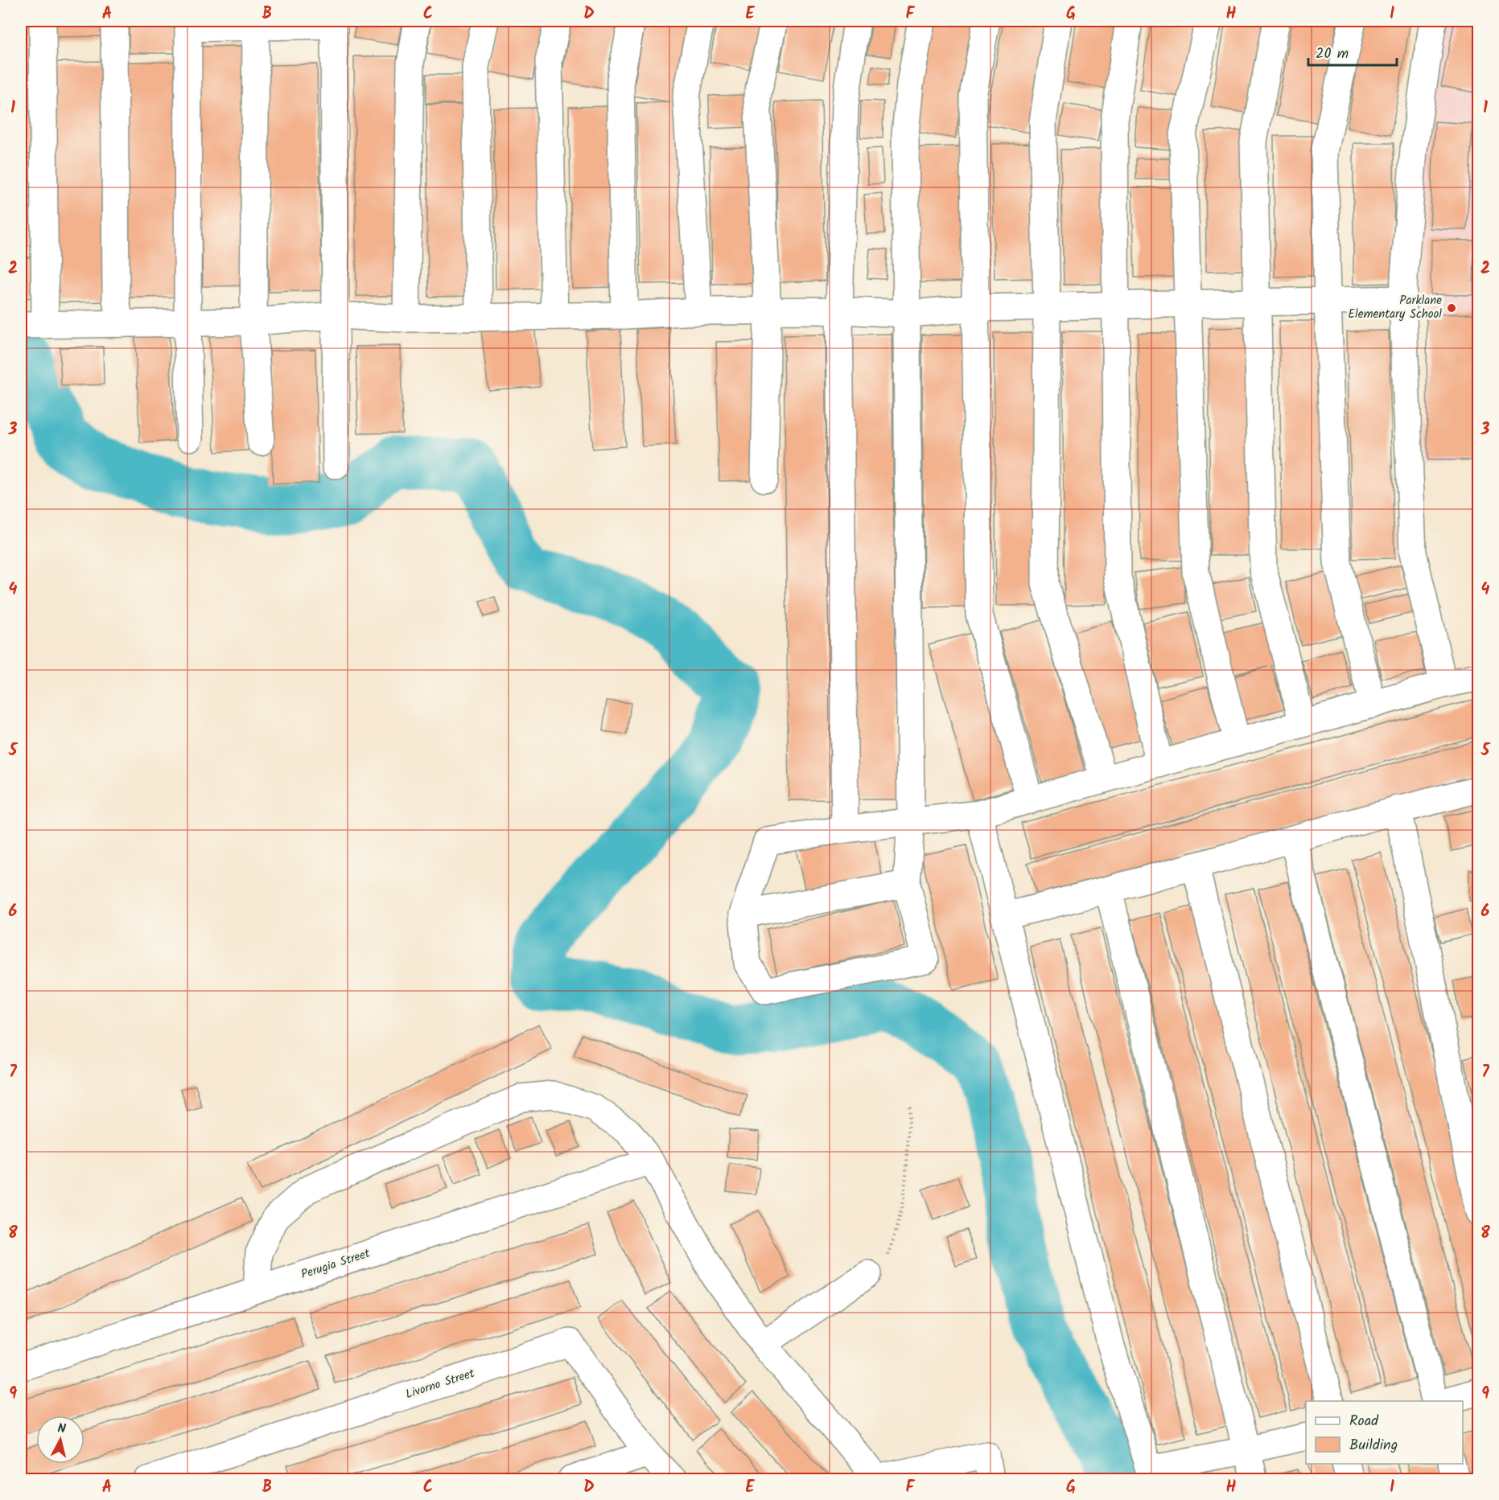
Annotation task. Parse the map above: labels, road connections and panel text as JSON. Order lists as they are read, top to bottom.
{
  "streets": {
    "street": ["Perugia Street", "Livorno Street"]
  },
  "places": ["Parklane Elementary School"],
  "legend": ["Road", "Building"],
  "scale_bar": "20 m",
  "north": "top",
  "grid": {
    "columns": [
      "A",
      "B",
      "C",
      "D",
      "E",
      "F",
      "G",
      "H",
      "I"
    ],
    "rows": [
      "1",
      "2",
      "3",
      "4",
      "5",
      "6",
      "7",
      "8",
      "9"
    ]
  }
}
